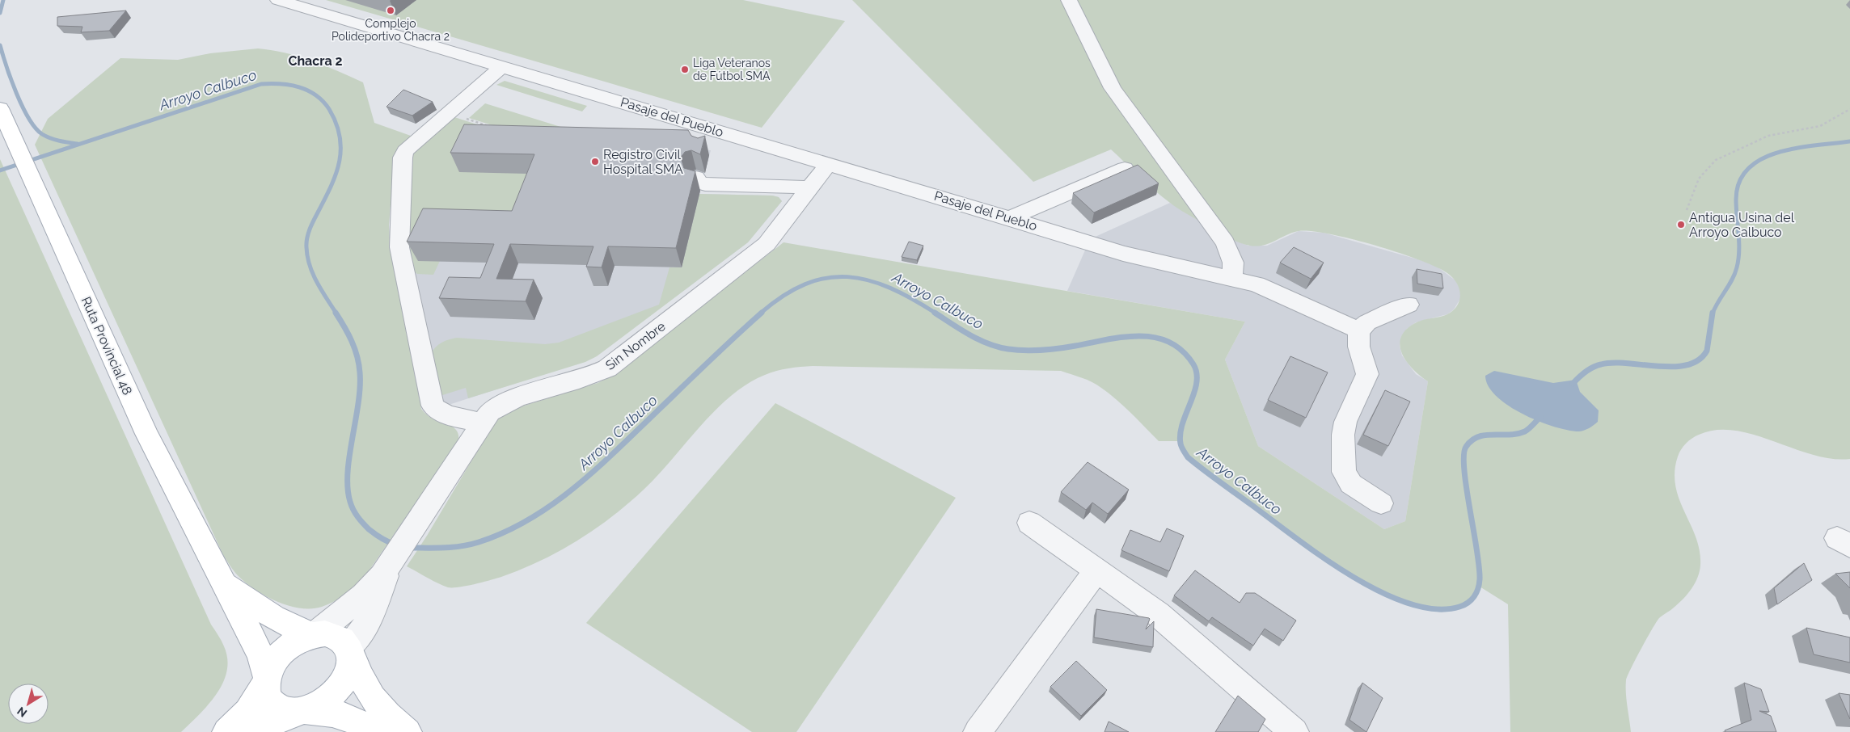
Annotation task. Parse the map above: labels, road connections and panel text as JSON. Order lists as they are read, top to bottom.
{
  "streets": {
    "main road": ["Ruta Provincial 48"],
    "street": ["Pasaje del Pueblo", "Sin Nombre"]
  },
  "crossings": [
    ["Pasaje del Pueblo", "Sin Nombre"],
    ["Ruta Provincial 48", "Sin Nombre"]
  ],
  "districts": ["Chacra 2"],
  "water": ["Arroyo Calbuco"],
  "places": [
    "Complejo Polideportivo Chacra 2",
    "Liga Veteranos de Fútbol SMA",
    "Registro Civil Hospital SMA",
    "Antigua Usina del Arroyo Calbuco"
  ],
  "north": "bottom left"
}
